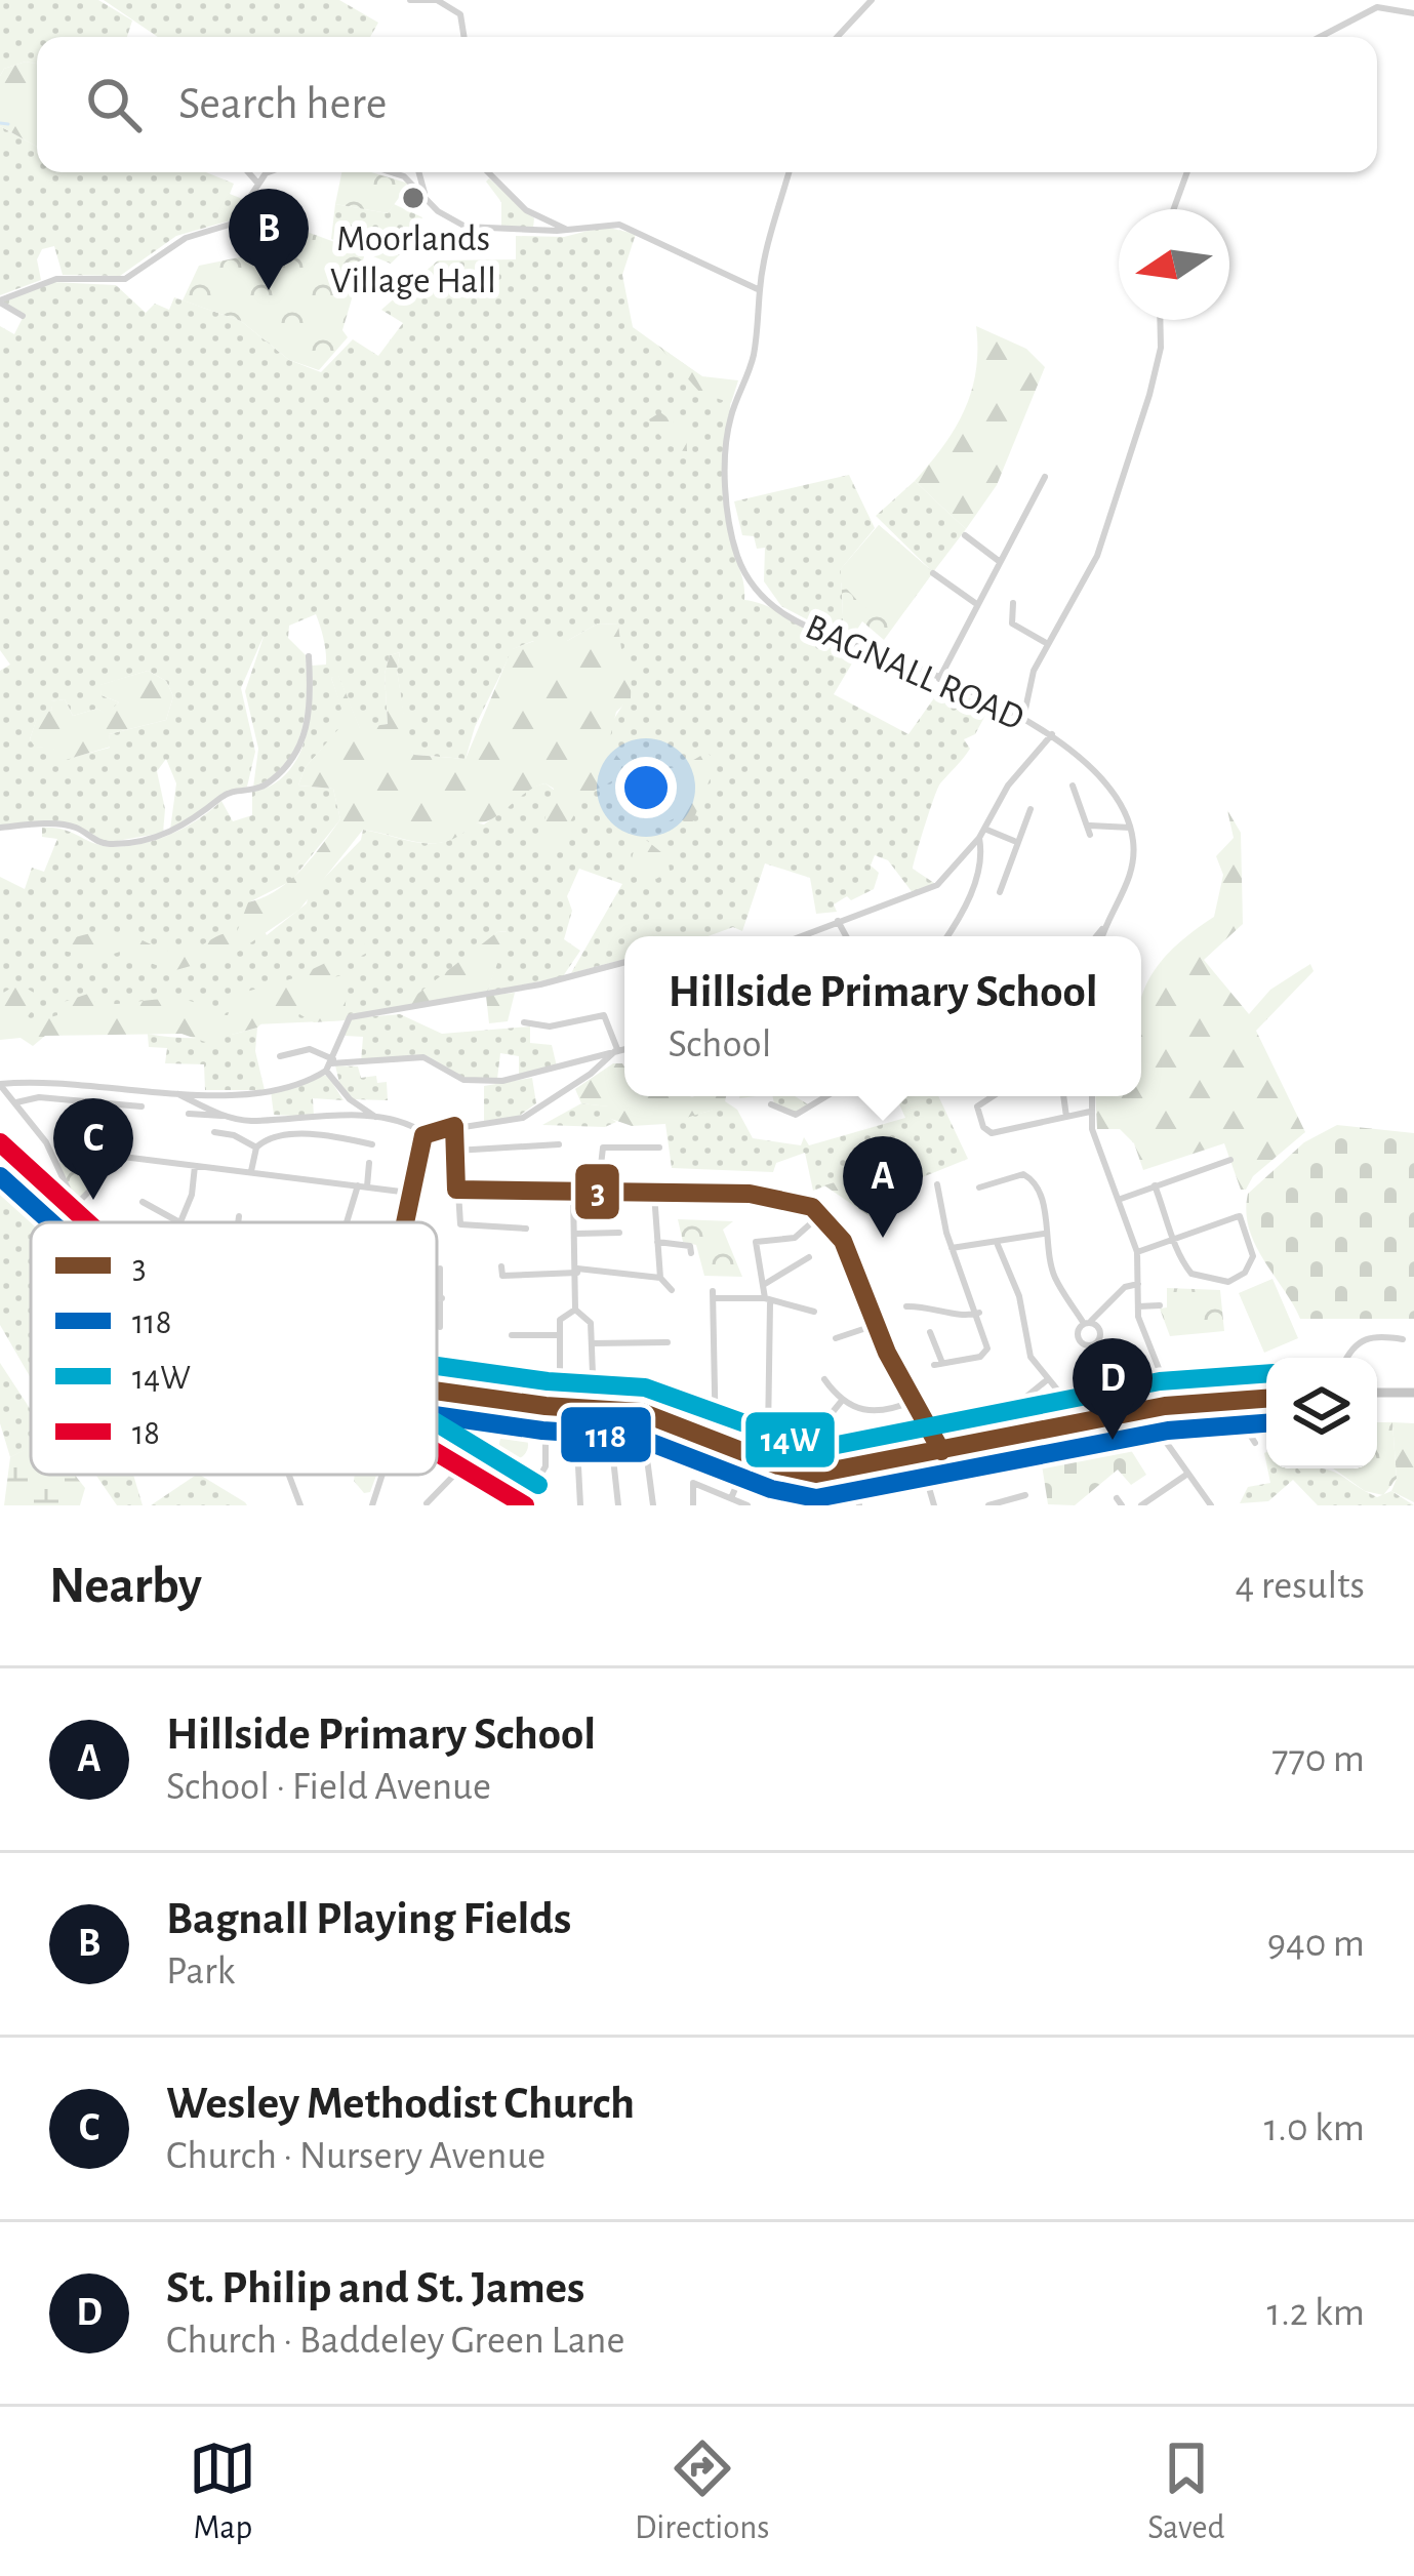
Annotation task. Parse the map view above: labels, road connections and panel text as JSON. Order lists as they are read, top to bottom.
{
  "streets": {
    "street": ["BAGNALL ROAD"]
  },
  "places": ["Moorlands Village Hall"],
  "lines": [
    "transit line 3",
    "transit line 18",
    "transit line 118",
    "transit line 14W"
  ],
  "legend": [
    "3",
    "118",
    "14W",
    "18"
  ],
  "north": "left",
  "page": {
    "search": "Search here",
    "pins": [
      "B",
      "C",
      "A",
      "D"
    ],
    "popup": ["Hillside Primary School", "School"],
    "heading": ["Nearby", "4 results"],
    "list": [
      {
        "mark": "A",
        "name": "Hillside Primary School",
        "note": "School · Field Avenue",
        "value": "770 m"
      },
      {
        "mark": "B",
        "name": "Bagnall Playing Fields",
        "note": "Park",
        "value": "940 m"
      },
      {
        "mark": "C",
        "name": "Wesley Methodist Church",
        "note": "Church · Nursery Avenue",
        "value": "1.0 km"
      },
      {
        "mark": "D",
        "name": "St. Philip and St. James",
        "note": "Church · Baddeley Green Lane",
        "value": "1.2 km"
      }
    ],
    "nav": ["Map", "Directions", "Saved"]
  }
}
